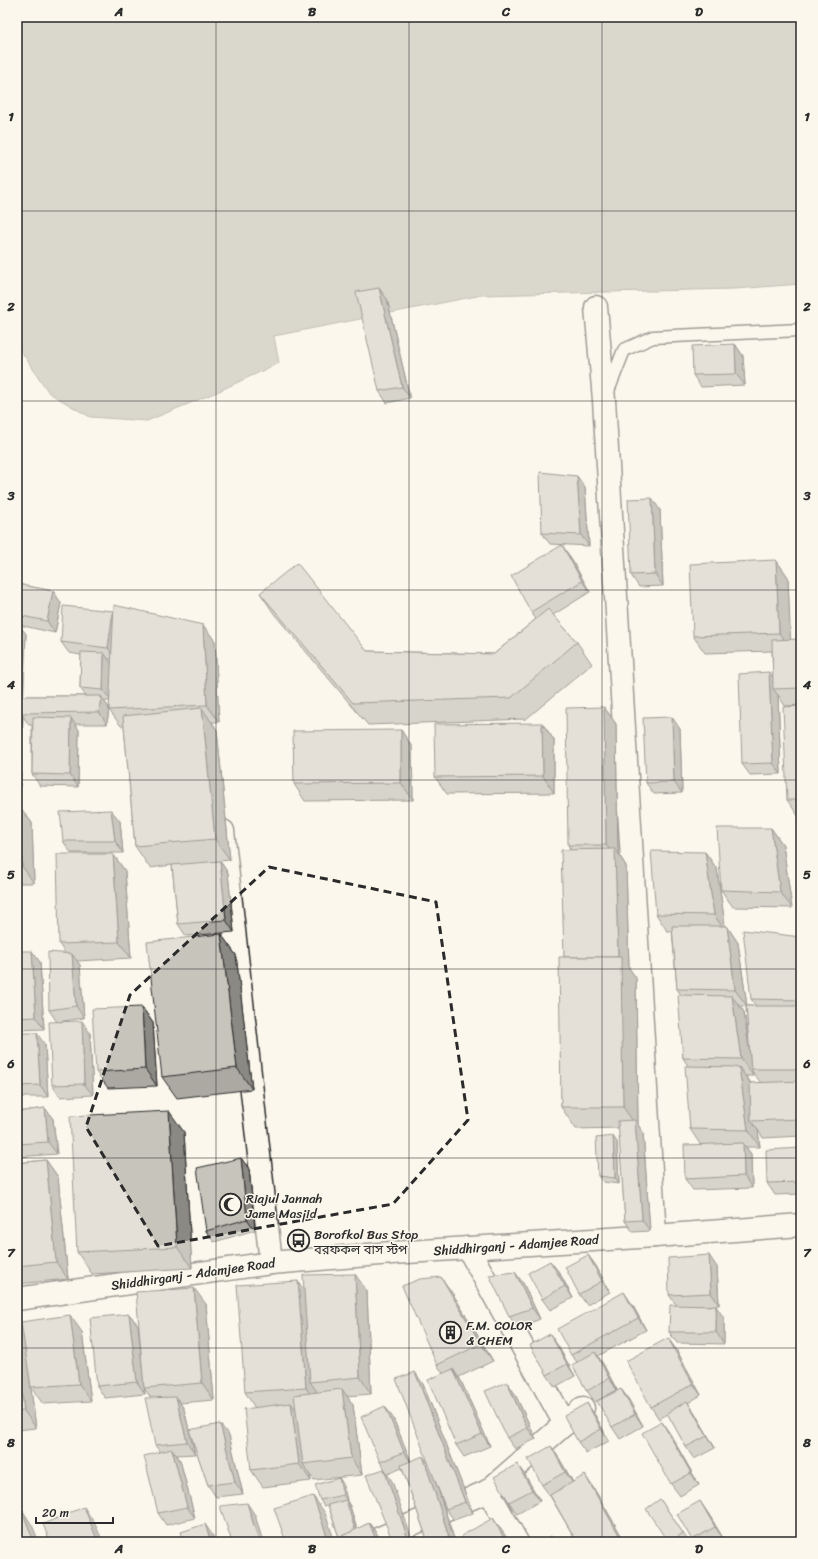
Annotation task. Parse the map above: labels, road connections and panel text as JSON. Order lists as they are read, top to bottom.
{
  "streets": {
    "street": ["Shiddhirganj - Adamjee Road"]
  },
  "places": {
    "mosque": ["Riajul Jannah Jame Masjid"],
    "bus stop": ["Borofkol Bus Stop বরফকল বাস স্টপ"],
    "building": ["F.M. COLOR & CHEM"]
  },
  "scale_bar": "20 m",
  "grid": {
    "columns": [
      "A",
      "B",
      "C",
      "D"
    ],
    "rows": [
      "1",
      "2",
      "3",
      "4",
      "5",
      "6",
      "7",
      "8"
    ]
  }
}
